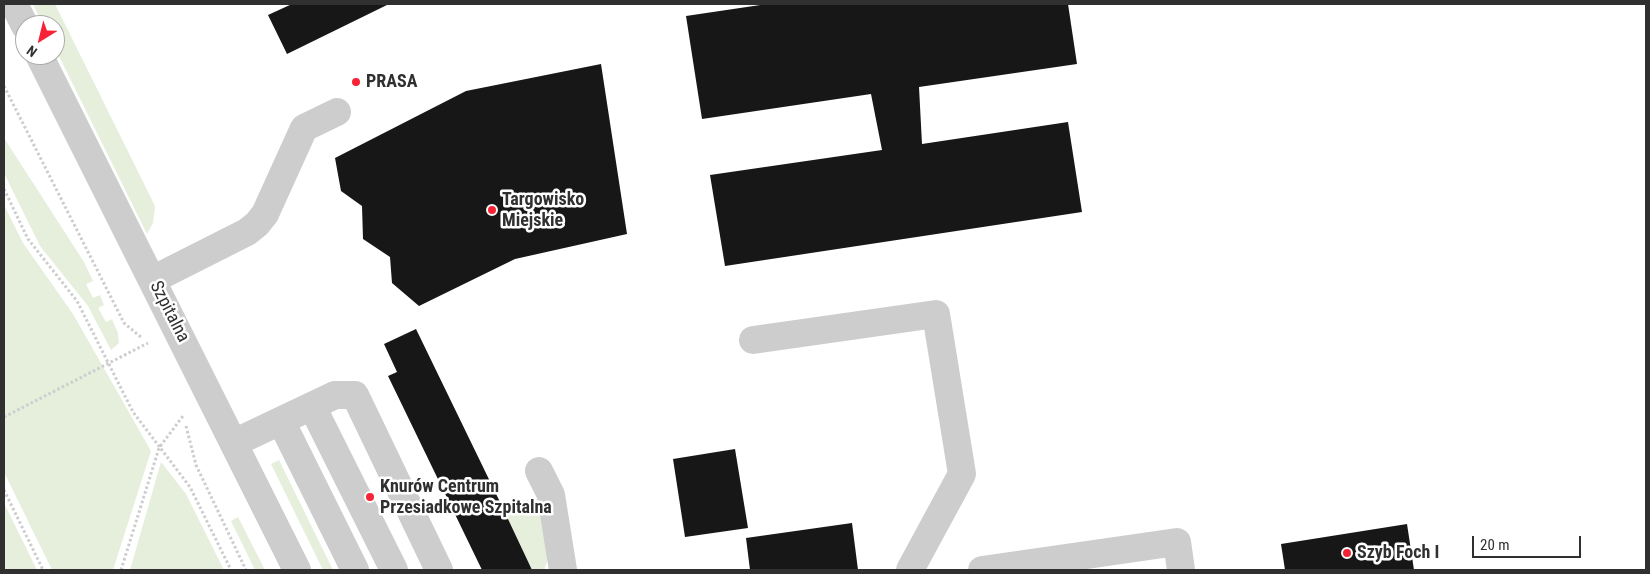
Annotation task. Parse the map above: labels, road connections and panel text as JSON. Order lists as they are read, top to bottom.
{
  "streets": {
    "street": ["Szpitalna"]
  },
  "places": [
    "PRASA",
    "Targowisko Miejskie",
    "Knurów Centrum Przesiadkowe Szpitalna",
    "Szyb Foch I"
  ],
  "scale_bar": "20 m",
  "north": "bottom left"
}
